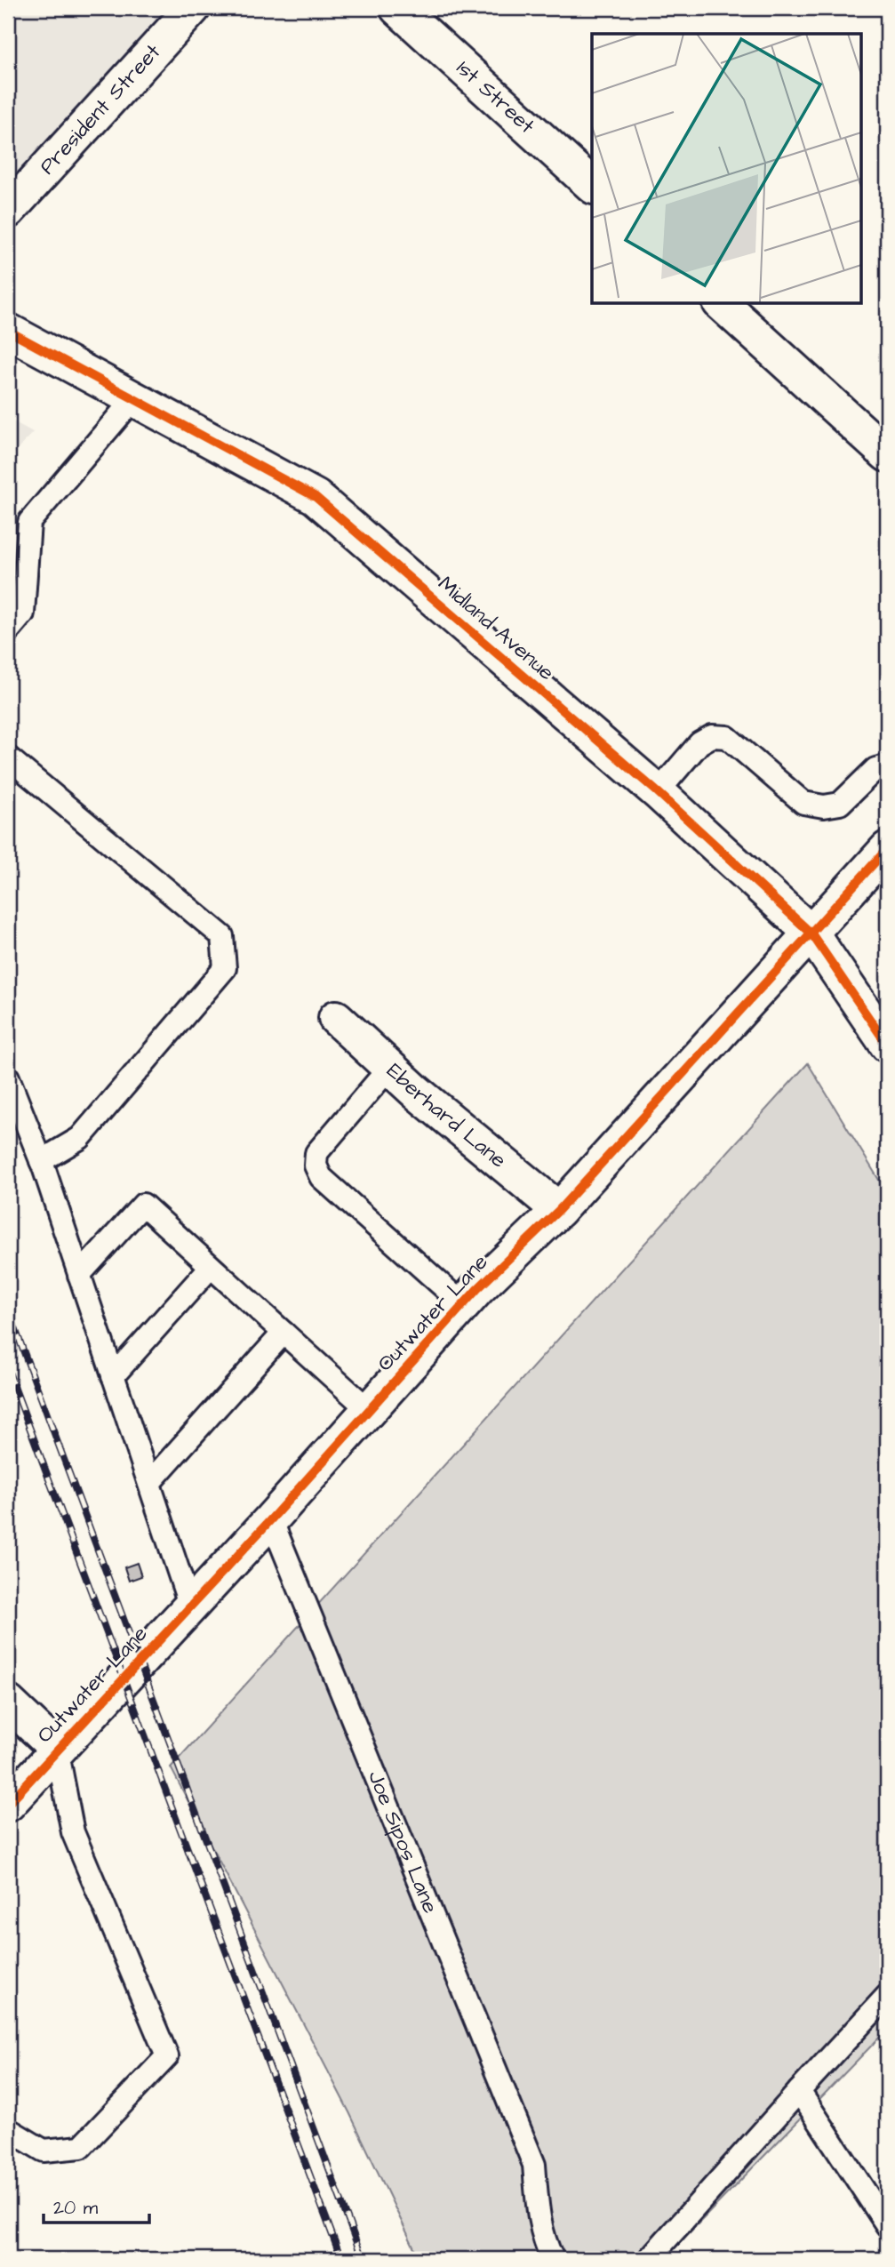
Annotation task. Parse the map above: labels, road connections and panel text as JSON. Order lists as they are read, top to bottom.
{
  "streets": {
    "street": [
      "1st Street",
      "President Street",
      "Midland Avenue",
      "Eberhard Lane",
      "Outwater Lane"
    ],
    "lane": ["Joe Sipos Lane"]
  },
  "crossings": [
    ["Midland Avenue", "Outwater Lane"],
    ["Eberhard Lane", "Outwater Lane"],
    ["Outwater Lane", "Joe Sipos Lane"]
  ],
  "scale_bar": "20 m"
}
